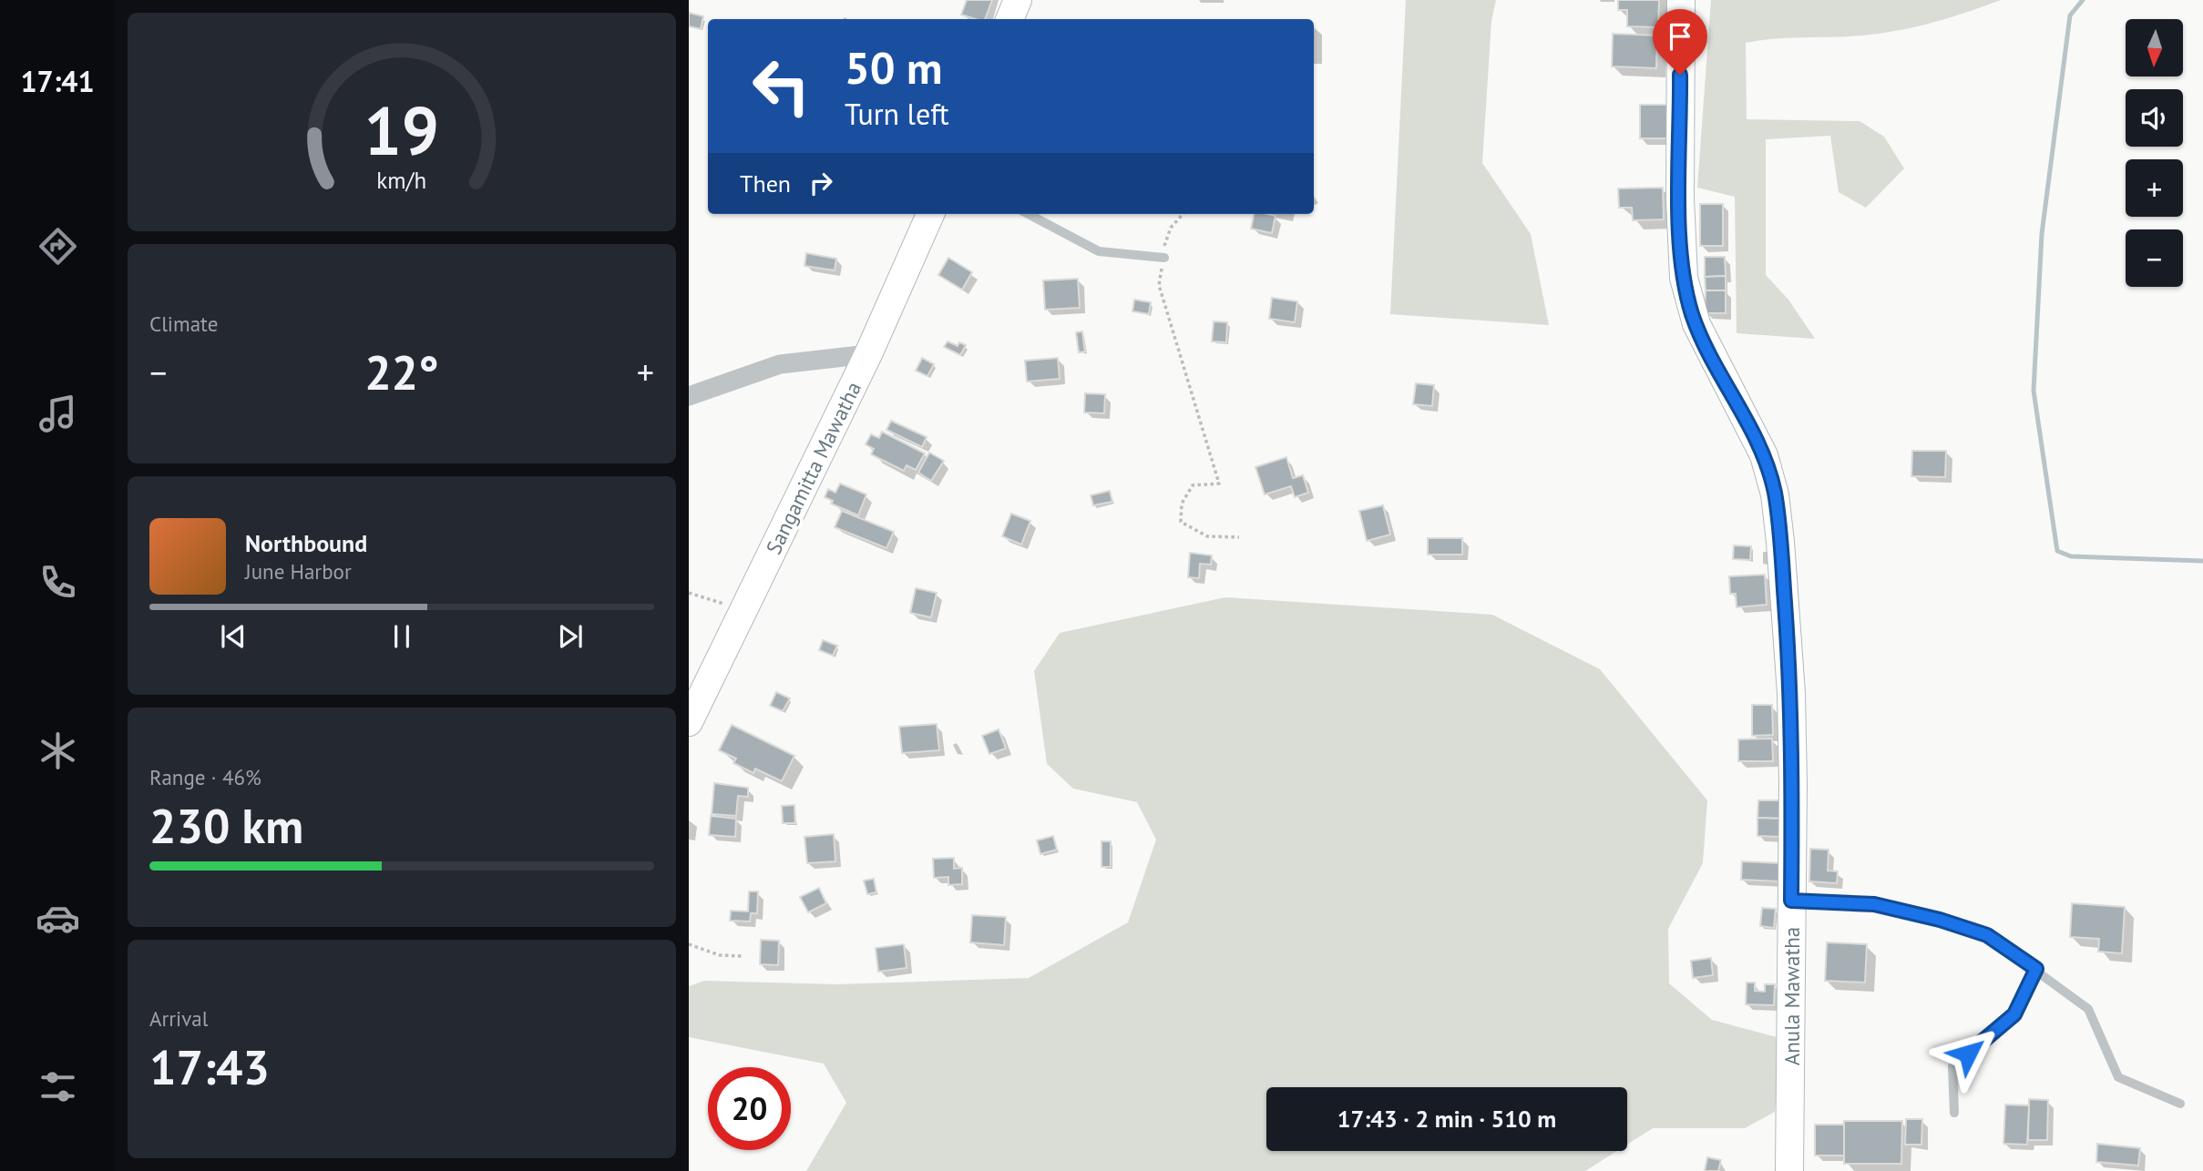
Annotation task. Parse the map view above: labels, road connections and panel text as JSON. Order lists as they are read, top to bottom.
{
  "streets": {
    "main road": ["Sangamitta Mawatha", "Anula Mawatha"]
  },
  "north": "bottom",
  "page": {
    "tabs": "17:41",
    "map_buttons": ["+", "−"],
    "turn": ["50 m", "Turn left"],
    "then": "Then",
    "tile": [
      "Climate",
      ["Range · 46%", "230 km"],
      ["Arrival", "17:43"]
    ],
    "heat": ["−", "22°", "+"],
    "song": ["Northbound", "June Harbor"],
    "limit": "20",
    "trip": "17:43 · 2 min · 510 m",
    "gauge": ["19", "km/h"]
  }
}
